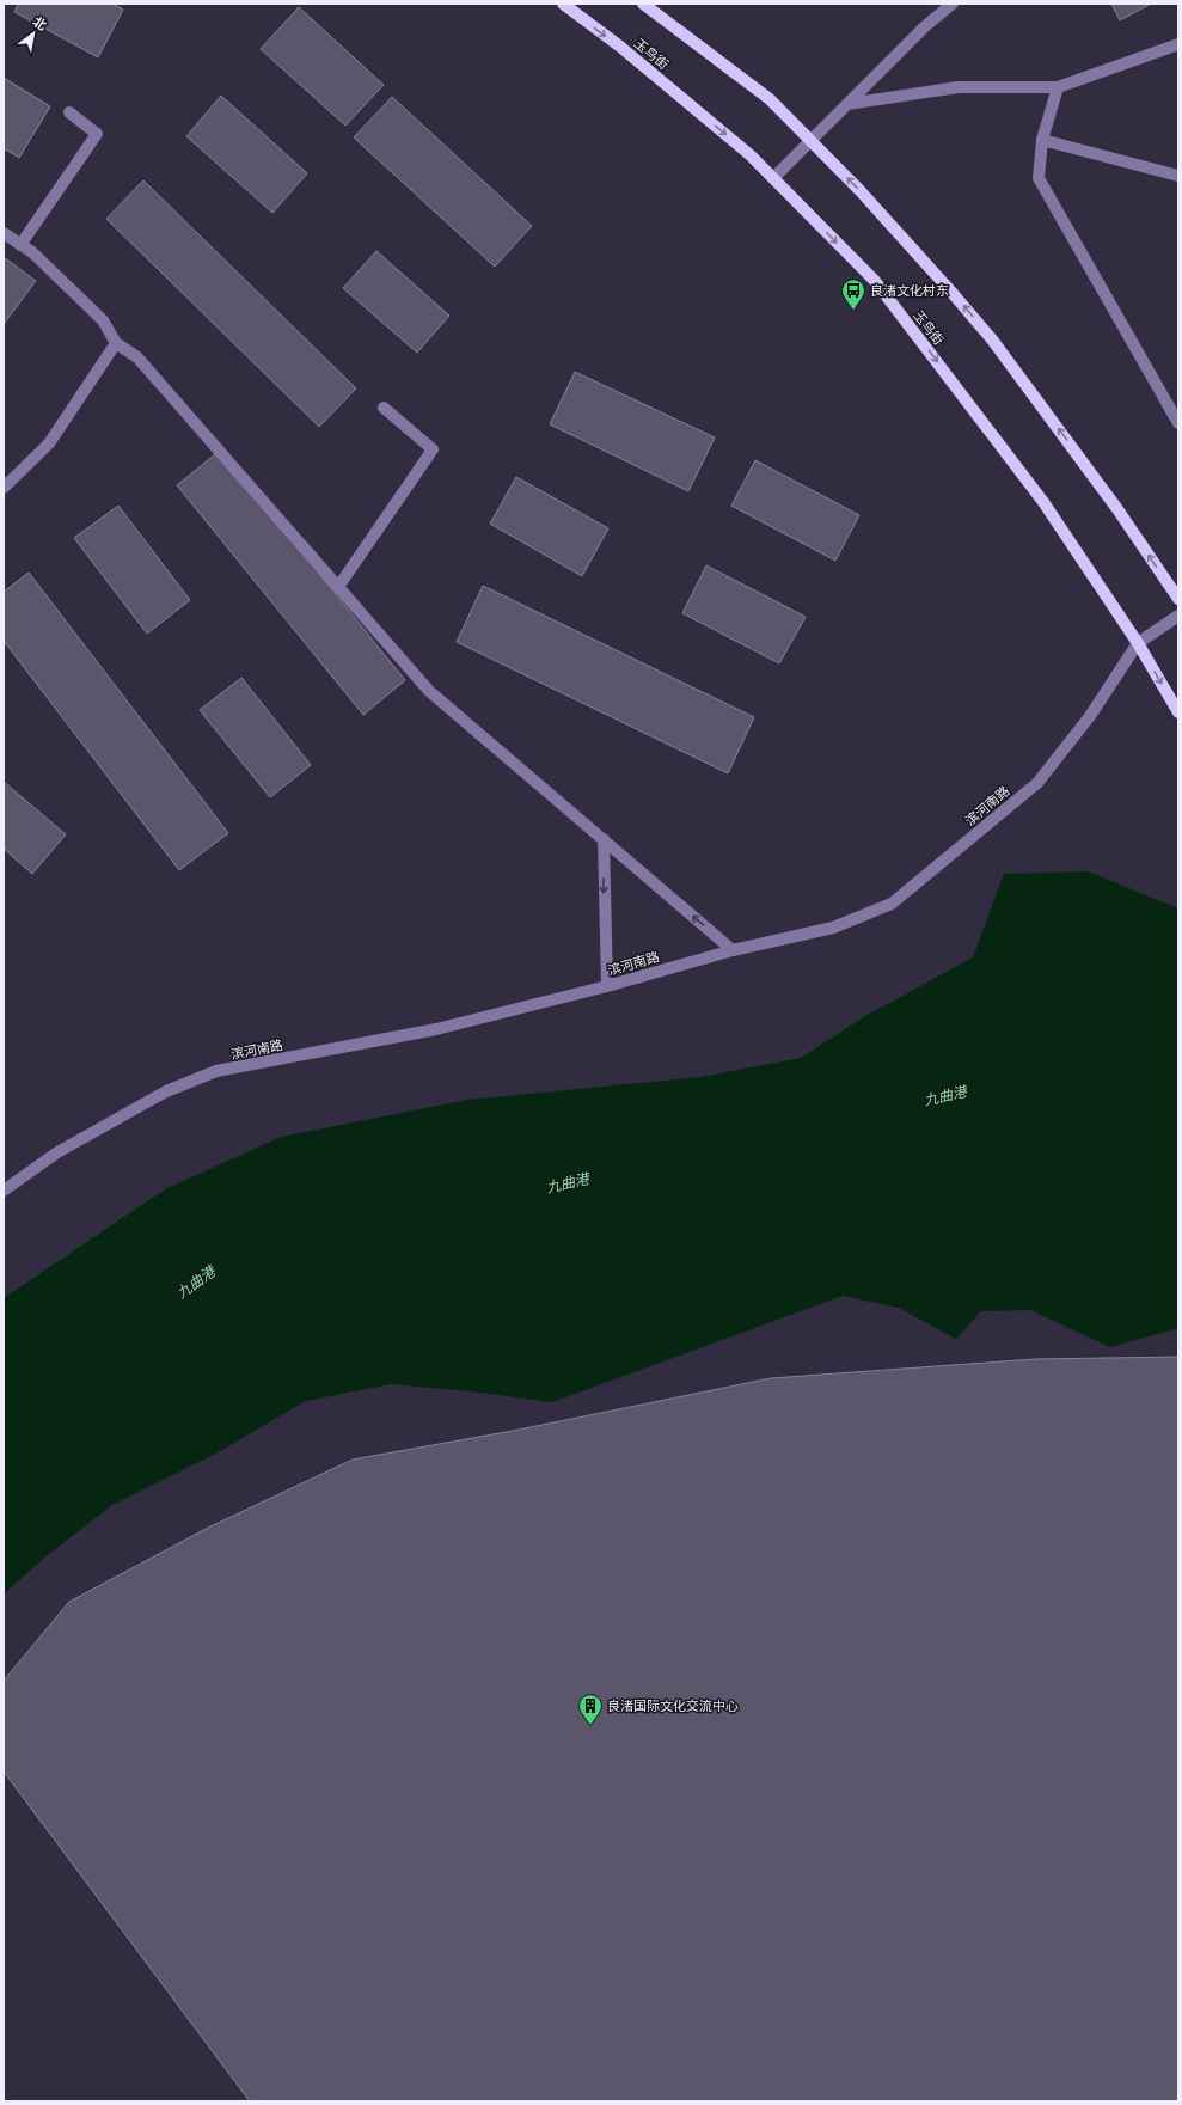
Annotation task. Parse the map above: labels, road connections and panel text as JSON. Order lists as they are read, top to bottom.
{
  "streets": {
    "main road": ["玉鸟街"],
    "street": ["滨河南路"]
  },
  "crossings": [
    ["玉鸟街", "滨河南路"]
  ],
  "water": ["九曲港"],
  "places": {
    "bus stop": ["良渚文化村东"],
    "building": ["良渚国际文化交流中心"]
  },
  "north": "top right"
}
